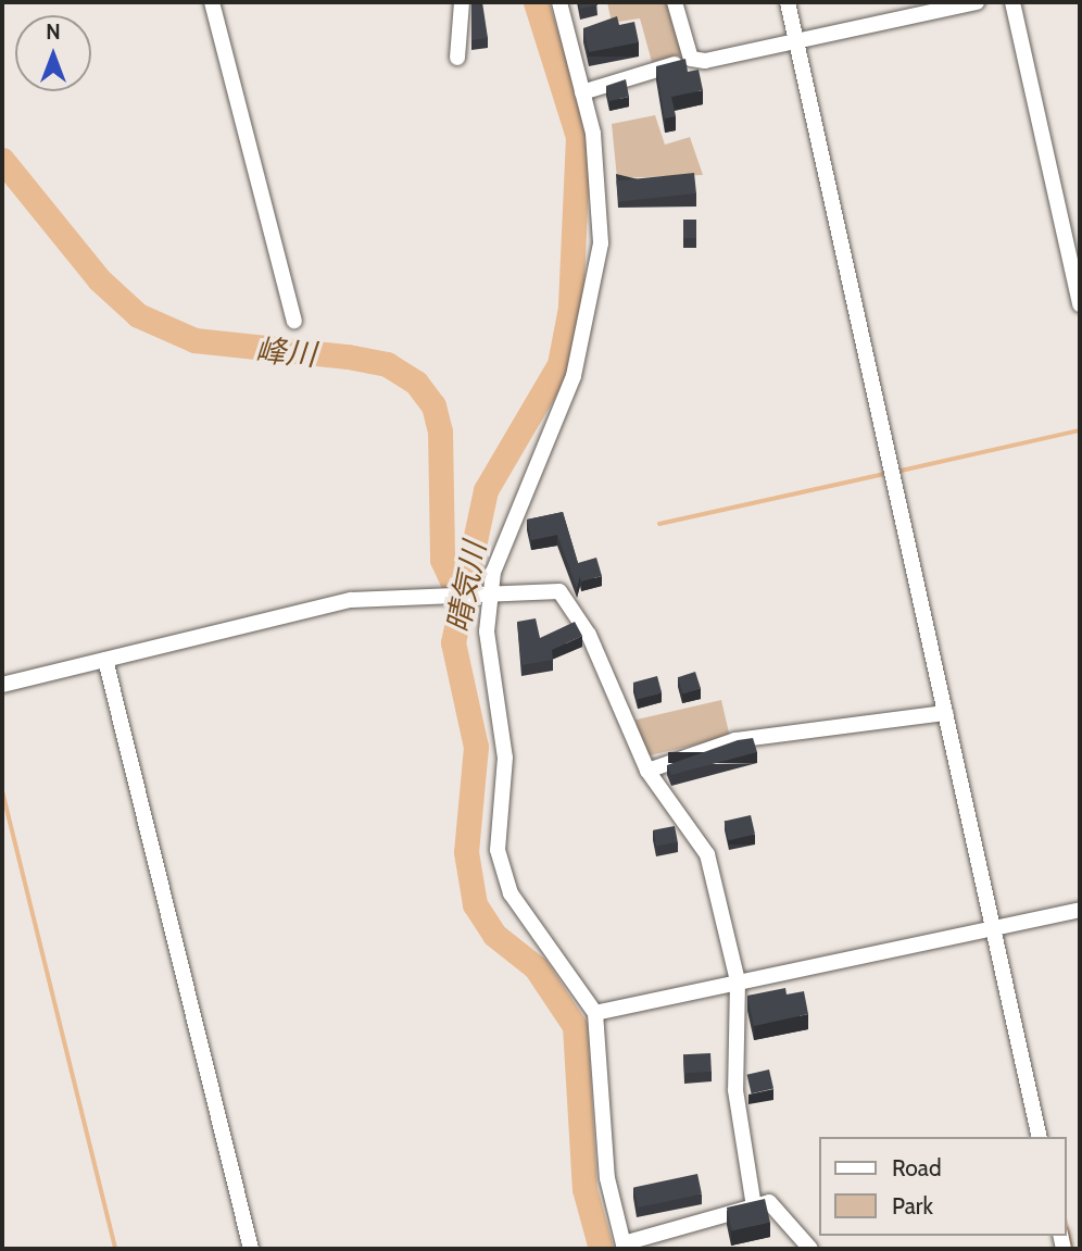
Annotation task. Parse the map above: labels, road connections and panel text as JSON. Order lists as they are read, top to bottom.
{
  "water": ["峰川", "晴気川"],
  "legend": ["Road", "Park"],
  "north": "top"
}
